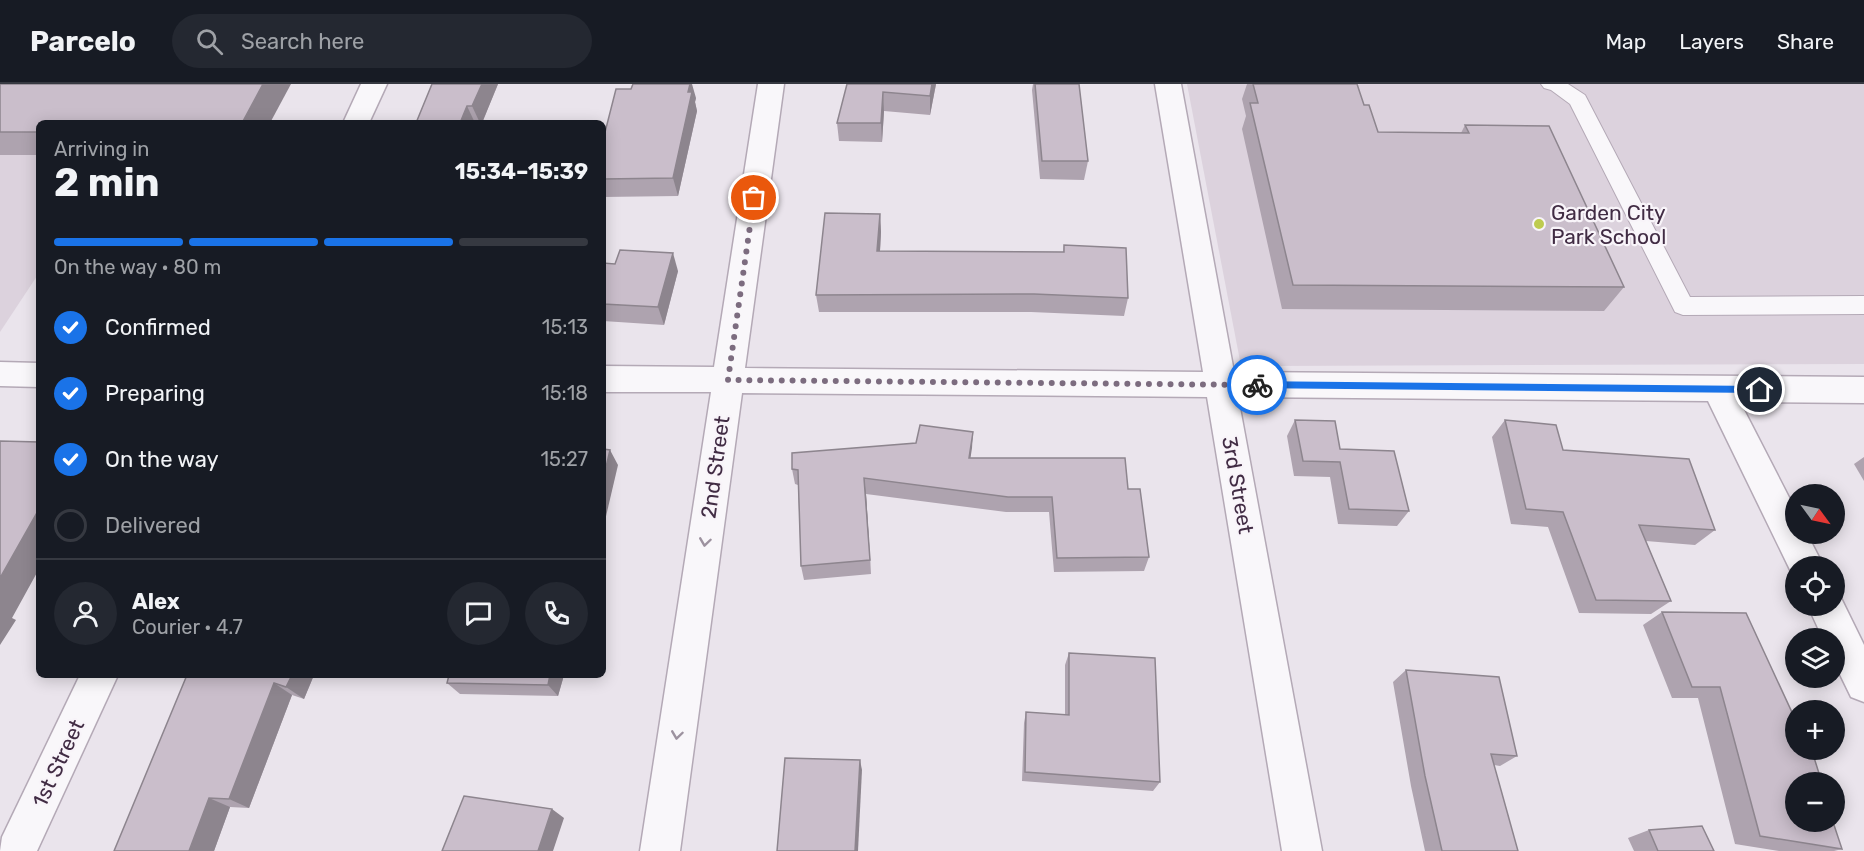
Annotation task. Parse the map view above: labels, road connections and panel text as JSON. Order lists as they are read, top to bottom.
{
  "streets": {
    "street": ["2nd Street", "3rd Street", "1st Street"]
  },
  "one_way": ["2nd Street"],
  "places": ["Garden City Park School"],
  "north": "bottom right",
  "page": {
    "header": "Parcelo",
    "search": "Search here",
    "nav": ["Map", "Layers", "Share"],
    "heading": ["2 min", "Arriving in", "15:34–15:39"],
    "panel": ["Alex", "Courier · 4.7"],
    "bar": "On the way · 80 m",
    "list": [
      ["Confirmed", "15:13"],
      ["Preparing", "15:18"],
      ["On the way", "15:27"],
      "Delivered"
    ],
    "map_buttons": ["+", "−"]
  }
}
